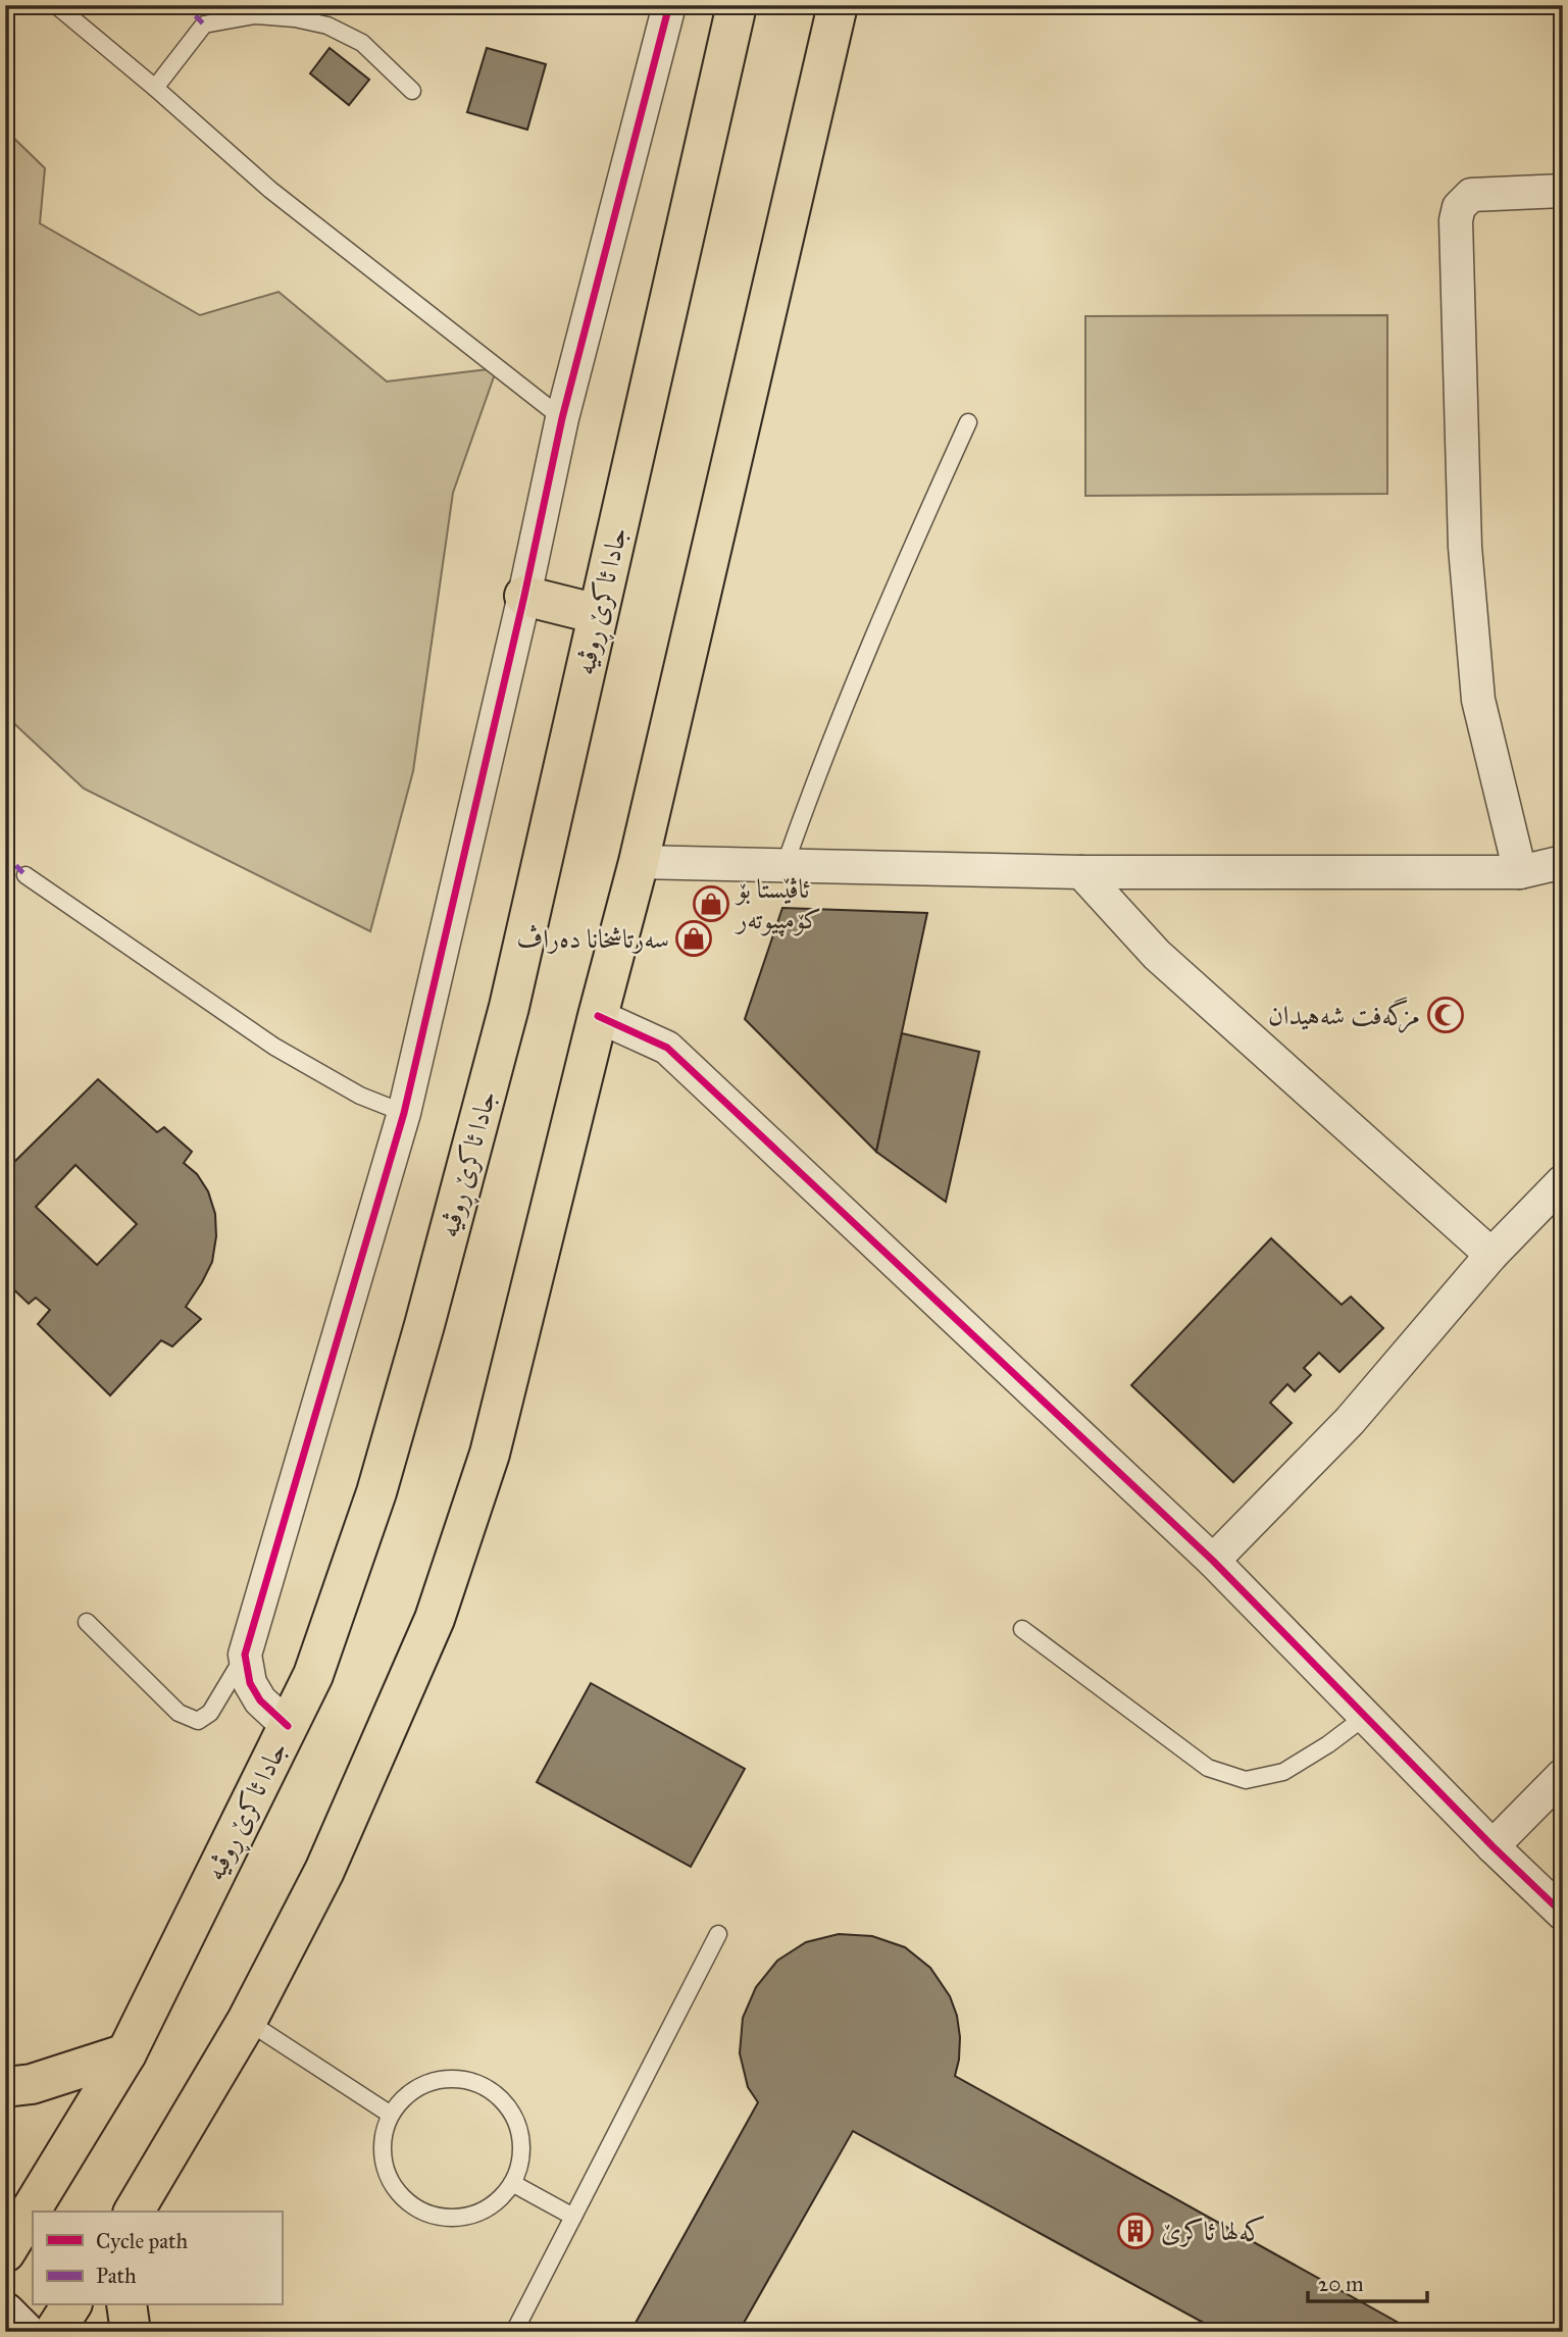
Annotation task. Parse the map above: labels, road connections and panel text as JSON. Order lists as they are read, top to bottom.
{
  "streets": {
    "highway": ["جادا ئاکرێ ڕوڤیە"]
  },
  "places": {
    "shop": ["ئاڤێستا بۆ کۆمپیوتەر", "سەرتاشخانا دەراڤ"],
    "mosque": ["مزگەفت شه‌هيدان"],
    "building": ["کەلها ئاکرێ"]
  },
  "legend": ["Cycle path", "Path"],
  "scale_bar": "20 m"
}
